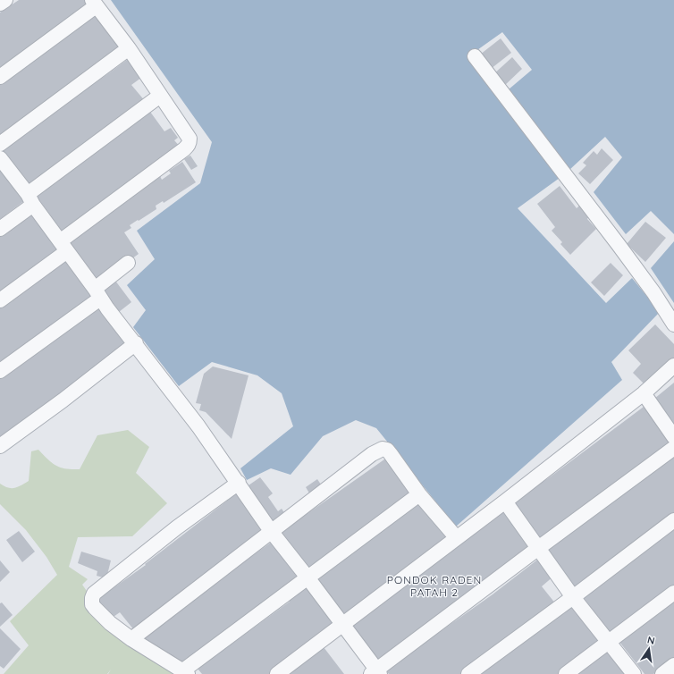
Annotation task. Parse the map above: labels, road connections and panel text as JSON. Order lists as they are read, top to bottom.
{
  "districts": ["PONDOK RADEN PATAH 2"],
  "north": "top"
}
